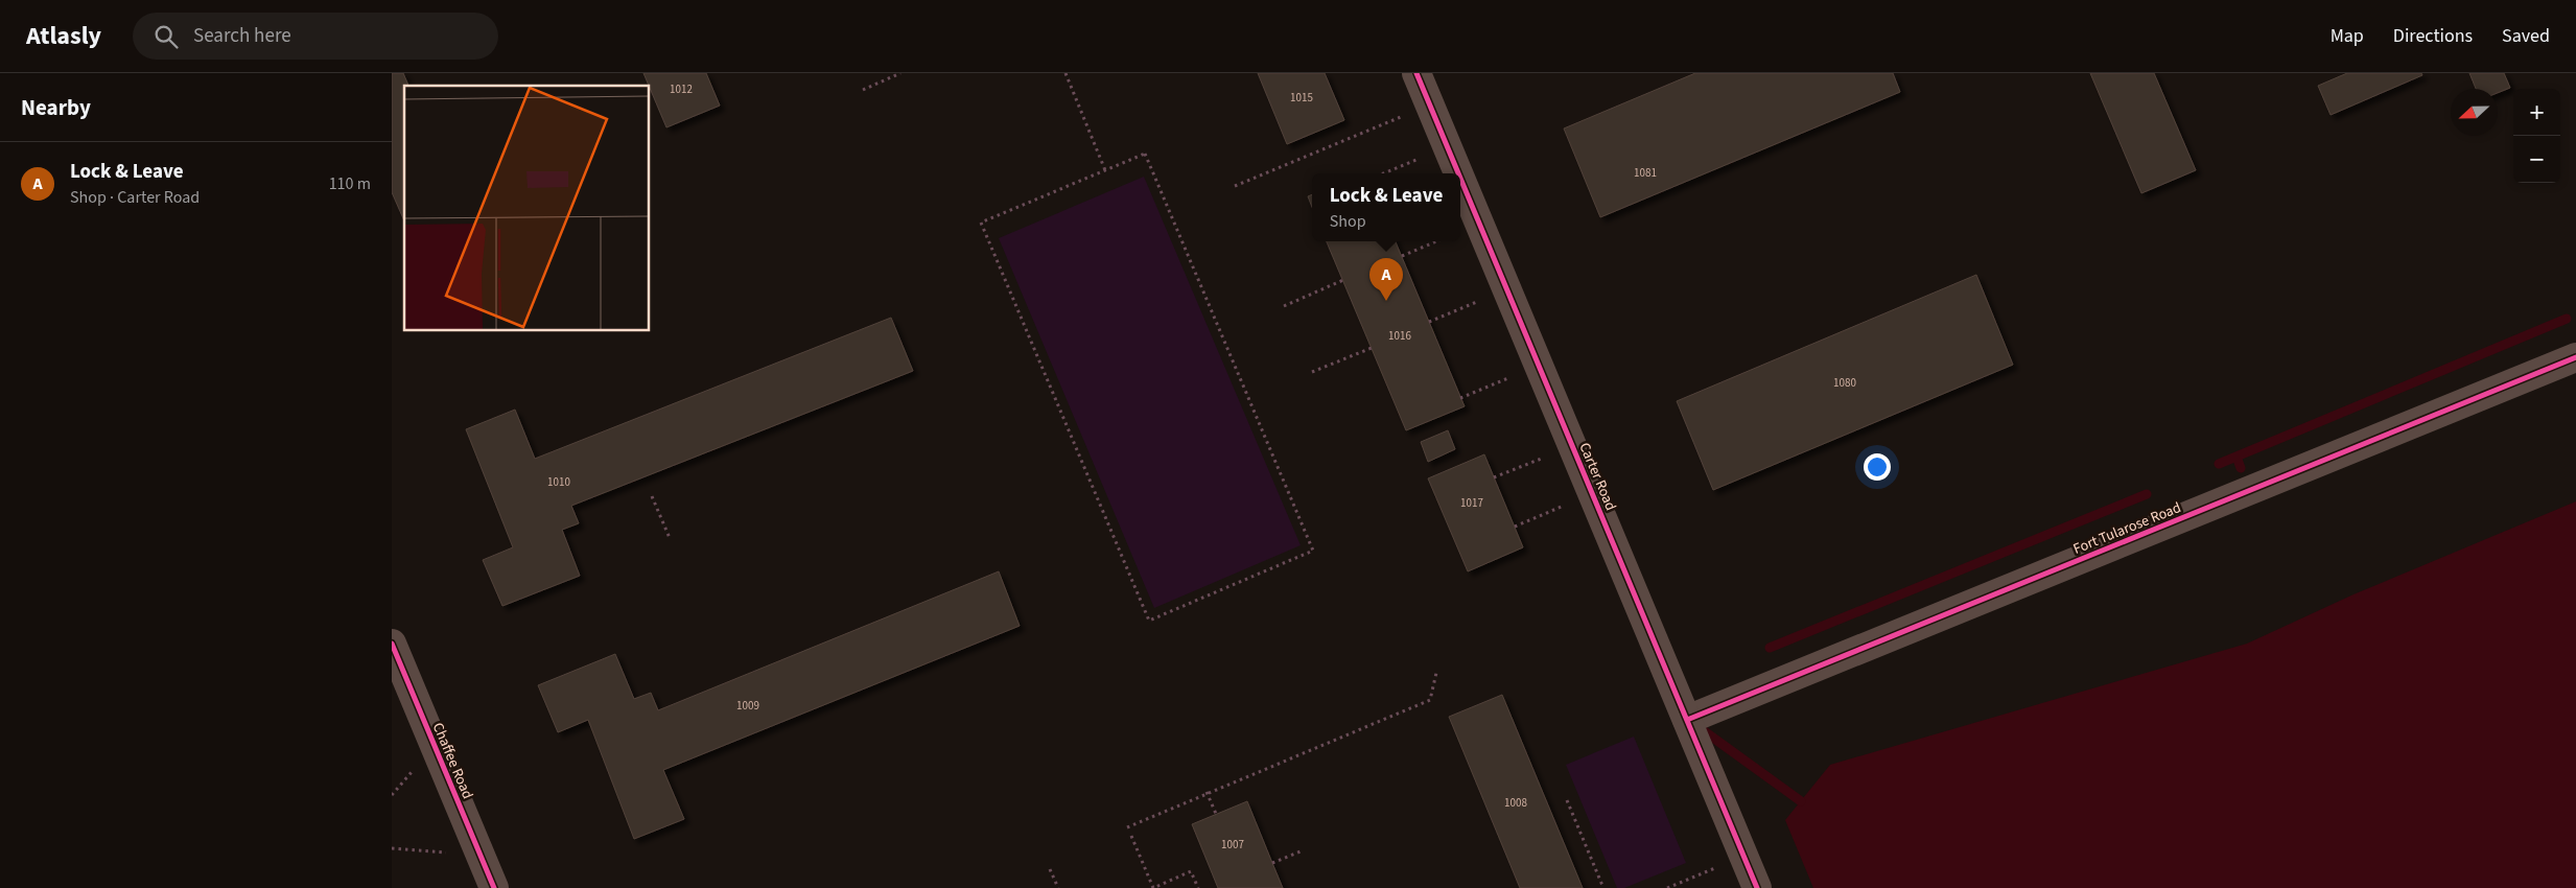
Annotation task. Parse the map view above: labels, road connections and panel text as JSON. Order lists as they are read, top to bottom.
{
  "streets": {
    "street": ["Carter Road", "Fort Tularose Road", "Chaffee Road"]
  },
  "crossings": [
    ["Carter Road", "Fort Tularose Road"]
  ],
  "house_numbers": [
    "1012",
    "1015",
    "1081",
    "1016",
    "1080",
    "1010",
    "1017",
    "1009",
    "1008",
    "1007"
  ],
  "north": "left",
  "page": {
    "header": "Atlasly",
    "search": "Search here",
    "nav": ["Map", "Directions", "Saved"],
    "heading": "Nearby",
    "map_buttons": ["+", "−"],
    "list": [
      {
        "mark": "A",
        "name": "Lock & Leave",
        "note": "Shop · Carter Road",
        "value": "110 m"
      }
    ],
    "popup": ["Lock & Leave", "Shop"],
    "pins": "A"
  }
}
